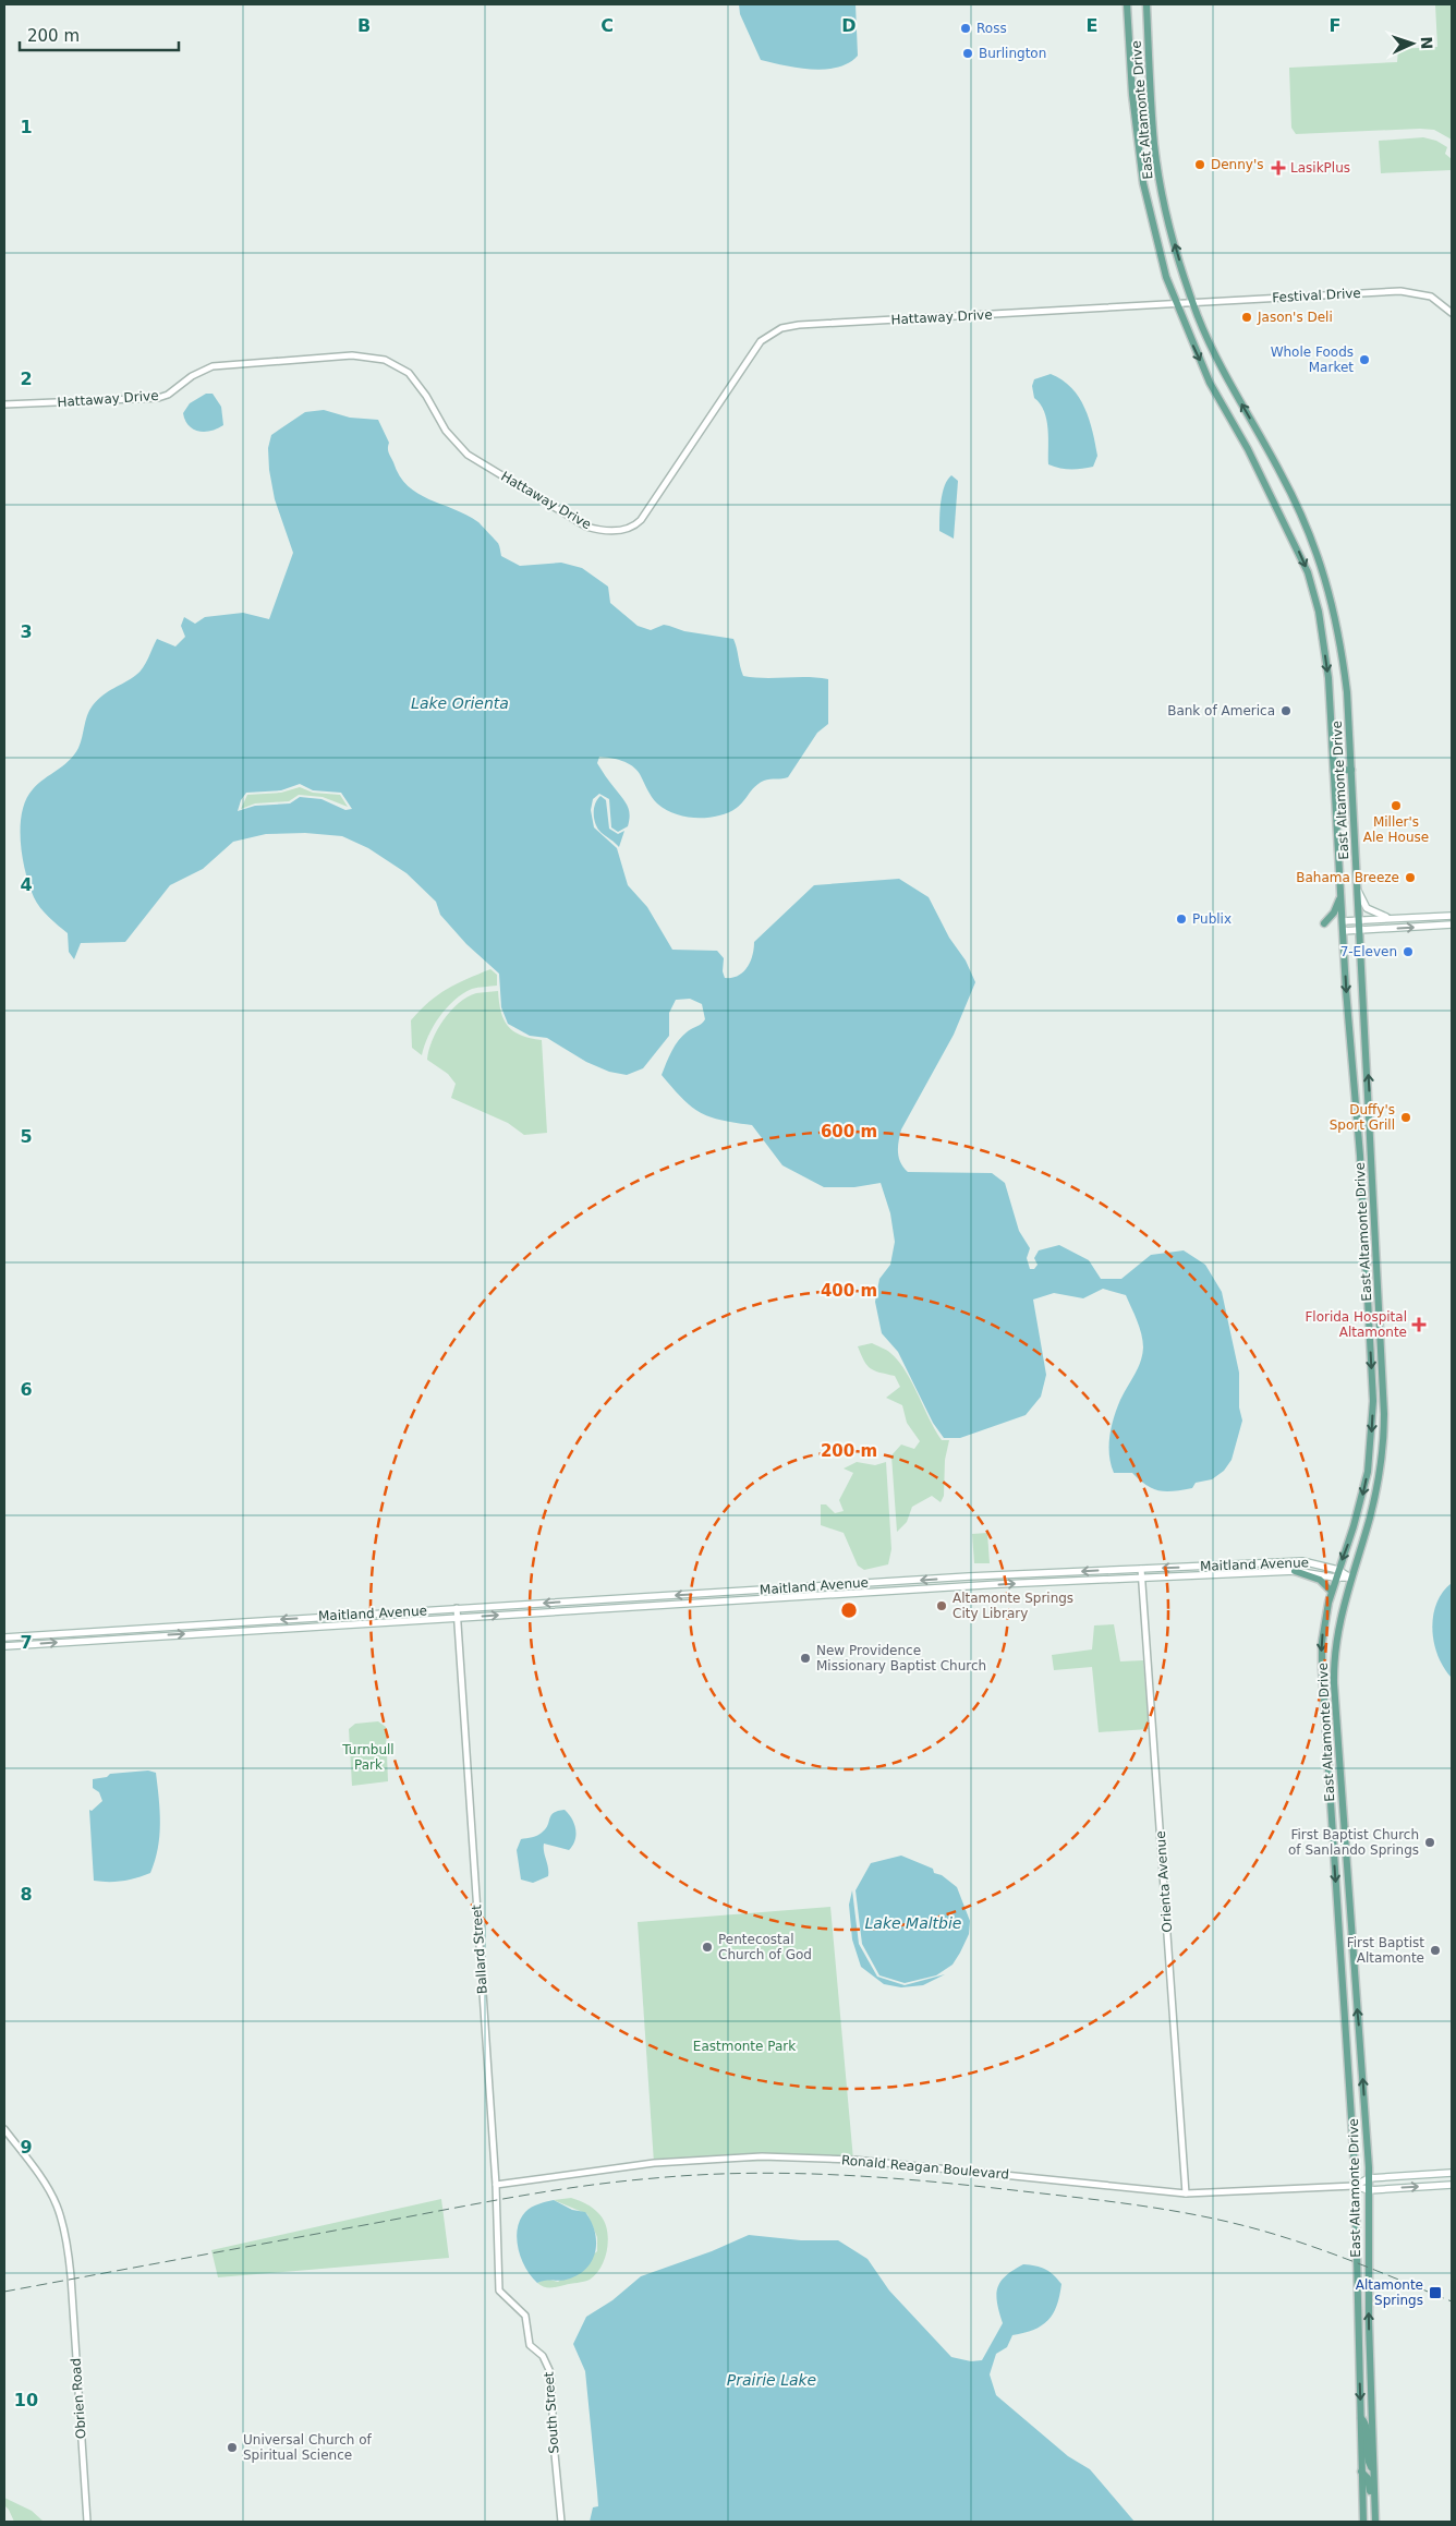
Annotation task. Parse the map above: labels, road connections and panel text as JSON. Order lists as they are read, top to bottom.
{
  "streets": {
    "main road": ["East Altamonte Drive", "Maitland Avenue", "Ronald Reagan Boulevard"],
    "street": [
      "Festival Drive",
      "Hattaway Drive",
      "Orienta Avenue",
      "Ballard Street",
      "Obrien Road",
      "South Street"
    ]
  },
  "crossings": [
    ["East Altamonte Drive", "Festival Drive"],
    ["East Altamonte Drive", "Hattaway Drive"],
    ["East Altamonte Drive", "Maitland Avenue"],
    ["East Altamonte Drive", "Ronald Reagan Boulevard"],
    ["Festival Drive", "Hattaway Drive"],
    ["Maitland Avenue", "Orienta Avenue"],
    ["Maitland Avenue", "Ballard Street"],
    ["Orienta Avenue", "Ronald Reagan Boulevard"],
    ["Ballard Street", "Ronald Reagan Boulevard"],
    ["Ballard Street", "South Street"]
  ],
  "water": ["Lake Orienta", "Lake Maltbie", "Prairie Lake"],
  "parks": ["Turnbull Park", "Eastmonte Park"],
  "places": {
    "other": [
      "Ross",
      "Burlington",
      "Denny's",
      "Jason's Deli",
      "Whole Foods Market",
      "Bank of America",
      "Miller's Ale House",
      "Bahama Breeze",
      "Publix",
      "7-Eleven",
      "Duffy's Sport Grill",
      "Altamonte Springs City Library",
      "New Providence Missionary Baptist Church",
      "First Baptist Church of Sanlando Springs",
      "Pentecostal Church of God",
      "First Baptist Altamonte",
      "Universal Church of Spiritual Science"
    ],
    "health": ["LasikPlus", "Florida Hospital Altamonte"],
    "transit": ["Altamonte Springs"]
  },
  "scale_bar": "200 m",
  "north": "right",
  "grid": {
    "columns": [
      "B",
      "C",
      "D",
      "E",
      "F"
    ],
    "rows": [
      "1",
      "2",
      "3",
      "4",
      "5",
      "6",
      "7",
      "8",
      "9",
      "10"
    ]
  },
  "rings": ["600 m", "400 m", "200 m"]
}
